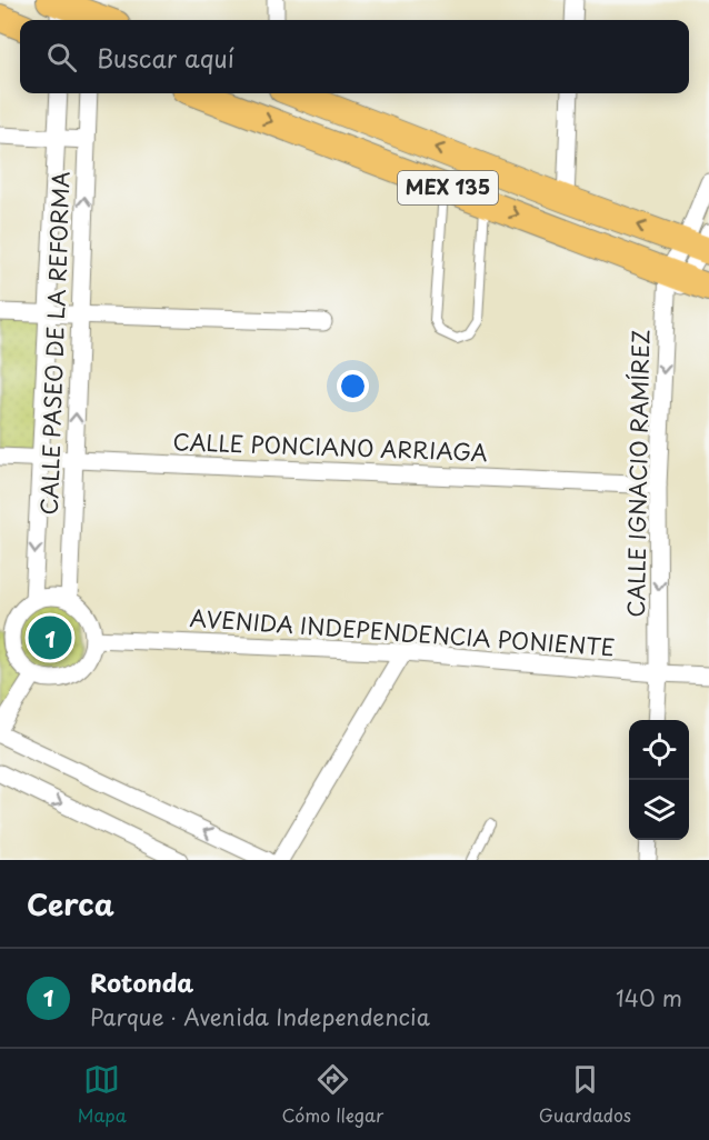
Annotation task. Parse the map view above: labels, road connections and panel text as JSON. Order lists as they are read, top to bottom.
{
  "streets": {
    "main road": ["MEX 135"],
    "street": [
      "CALLE PASEO DE LA REFORMA",
      "CALLE PONCIANO ARRIAGA",
      "CALLE IGNACIO RAMÍREZ",
      "AVENIDA INDEPENDENCIA PONIENTE"
    ]
  },
  "crossings": [
    ["MEX 135", "CALLE IGNACIO RAMÍREZ"],
    ["CALLE PASEO DE LA REFORMA", "CALLE PONCIANO ARRIAGA"],
    ["CALLE PASEO DE LA REFORMA", "AVENIDA INDEPENDENCIA PONIENTE"],
    ["CALLE PONCIANO ARRIAGA", "CALLE IGNACIO RAMÍREZ"],
    ["CALLE IGNACIO RAMÍREZ", "AVENIDA INDEPENDENCIA PONIENTE"]
  ],
  "one_way": ["CALLE IGNACIO RAMÍREZ"],
  "page": {
    "search": "Buscar aquí",
    "pins": "1",
    "heading": "Cerca",
    "list": [
      {
        "mark": "1",
        "name": "Rotonda",
        "note": "Parque · Avenida Independencia",
        "value": "140 m"
      }
    ],
    "nav": ["Mapa", "Cómo llegar", "Guardados"]
  }
}
